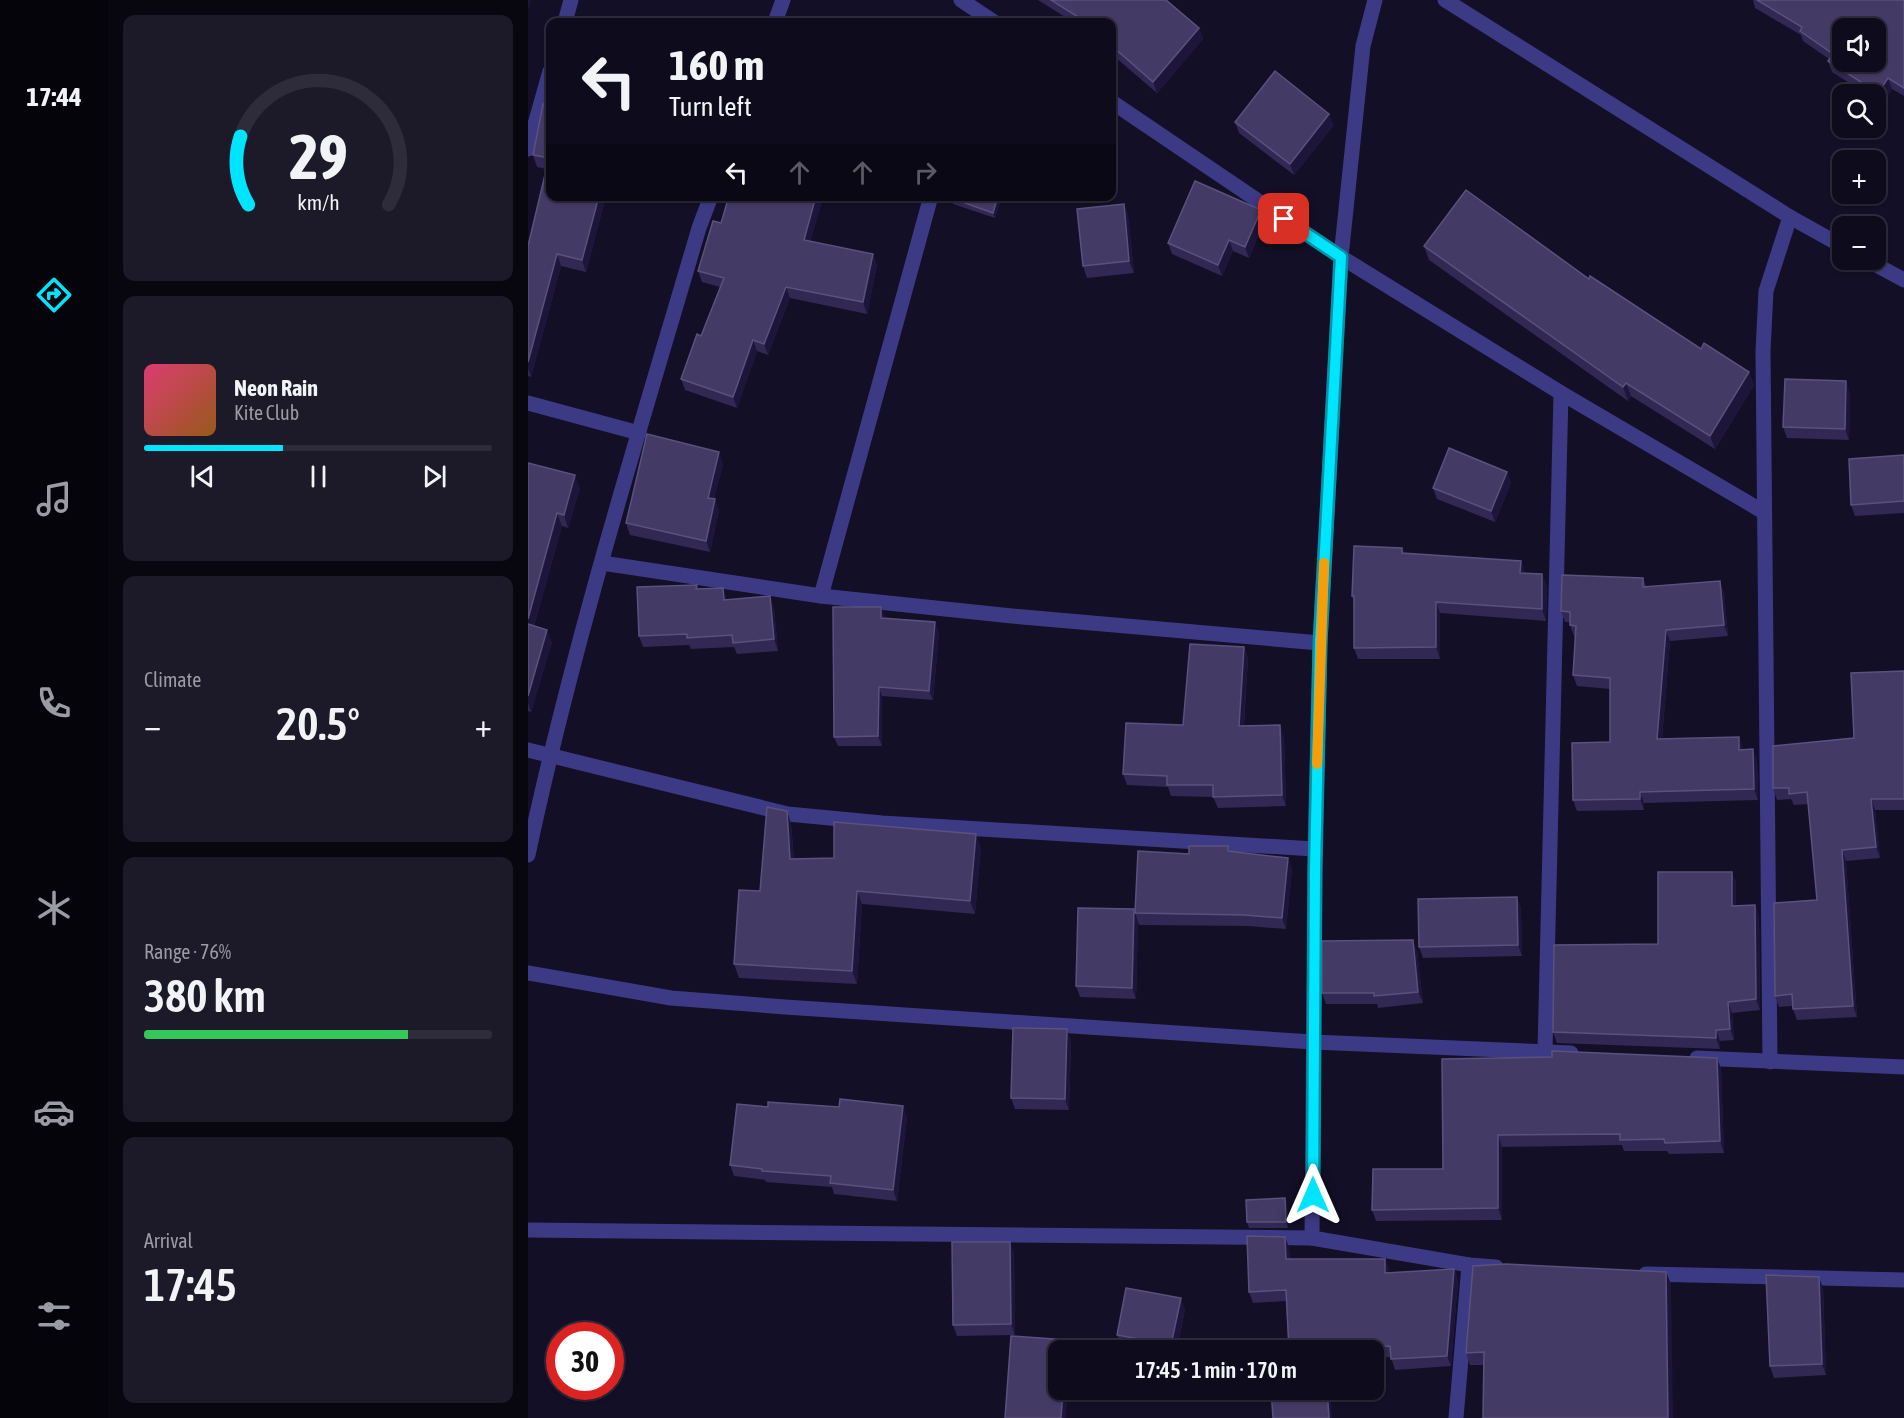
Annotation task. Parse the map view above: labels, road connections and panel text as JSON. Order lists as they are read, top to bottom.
{
  "page": {
    "tabs": "17:44",
    "map_buttons": ["+", "−"],
    "turn": ["160 m", "Turn left"],
    "song": ["Neon Rain", "Kite Club"],
    "tile": [
      "Climate",
      ["Range · 76%", "380 km"],
      ["Arrival", "17:45"]
    ],
    "heat": ["−", "20.5°", "+"],
    "limit": "30",
    "trip": "17:45 · 1 min · 170 m",
    "gauge": ["29", "km/h"]
  }
}
